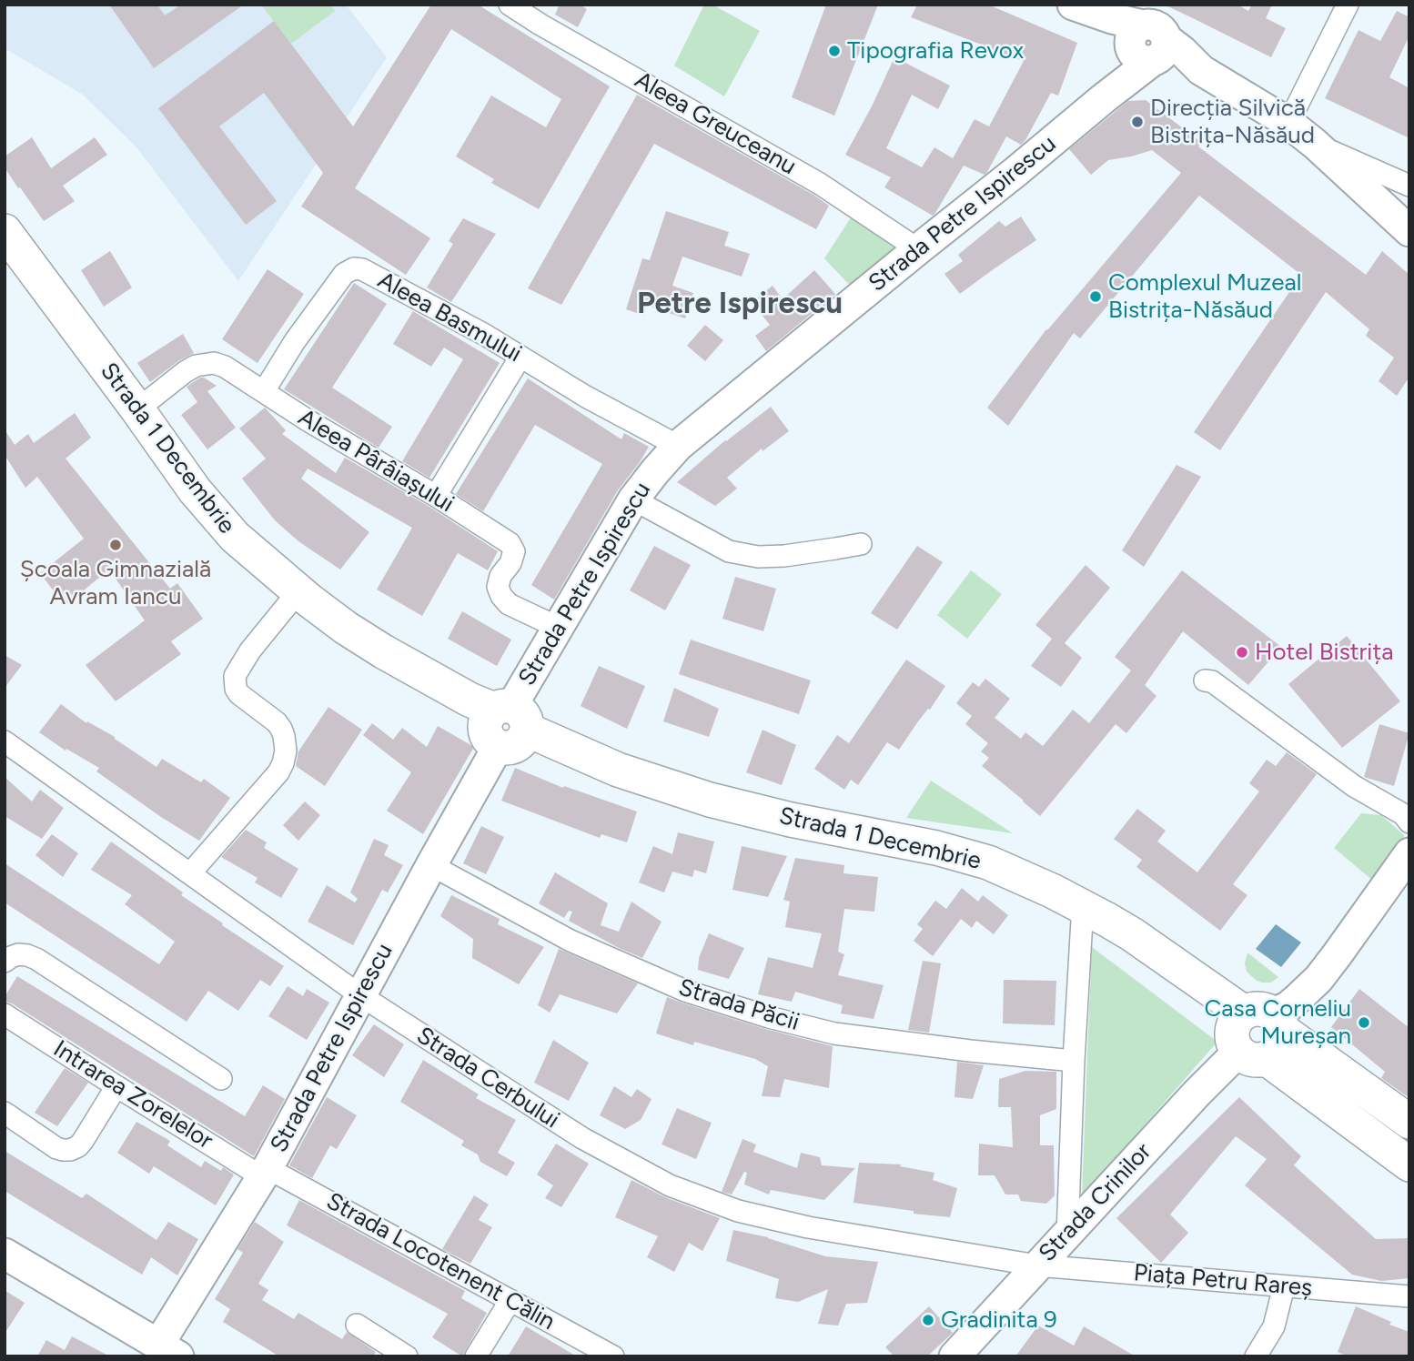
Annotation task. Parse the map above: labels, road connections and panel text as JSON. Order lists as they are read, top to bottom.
{
  "streets": {
    "main road": ["Strada 1 Decembrie"],
    "street": [
      "Aleea Greuceanu",
      "Strada Petre Ispirescu",
      "Aleea Basmului",
      "Aleea Pârâiașului",
      "Strada Păcii",
      "Strada Cerbului",
      "Intrarea Zorelelor",
      "Strada Crinilor",
      "Strada Locotenent Călin",
      "Piața Petru Rareș"
    ]
  },
  "crossings": [
    ["Aleea Greuceanu", "Strada Petre Ispirescu"],
    ["Strada Petre Ispirescu", "Aleea Basmului"],
    ["Strada Petre Ispirescu", "Strada 1 Decembrie"],
    ["Strada Petre Ispirescu", "Aleea Pârâiașului"],
    ["Strada Petre Ispirescu", "Strada Păcii"],
    ["Strada Petre Ispirescu", "Strada Cerbului"],
    ["Strada Petre Ispirescu", "Intrarea Zorelelor"],
    ["Strada Petre Ispirescu", "Strada Locotenent Călin"],
    ["Aleea Basmului", "Aleea Pârâiașului"],
    ["Strada 1 Decembrie", "Aleea Pârâiașului"],
    ["Strada 1 Decembrie", "Strada Crinilor"],
    ["Strada Cerbului", "Strada Crinilor"],
    ["Strada Cerbului", "Piața Petru Rareș"],
    ["Intrarea Zorelelor", "Strada Locotenent Călin"],
    ["Strada Crinilor", "Piața Petru Rareș"]
  ],
  "districts": ["Petre Ispirescu"],
  "places": [
    "Tipografia Revox",
    "Direcția Silvică Bistrița-Năsăud",
    "Complexul Muzeal Bistrița-Năsăud",
    "Școala Gimnazială Avram Iancu",
    "Hotel Bistrița",
    "Casa Corneliu Mureșan",
    "Gradinita 9"
  ]
}
